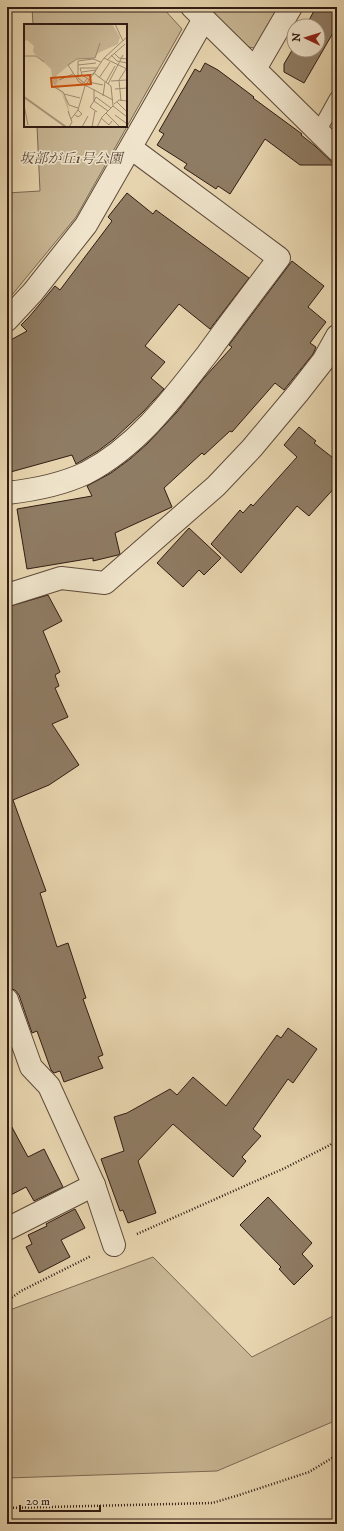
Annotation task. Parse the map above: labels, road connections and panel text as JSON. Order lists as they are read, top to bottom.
{
  "parks": ["坂部が丘1号公園"],
  "scale_bar": "20 m",
  "north": "left"
}
